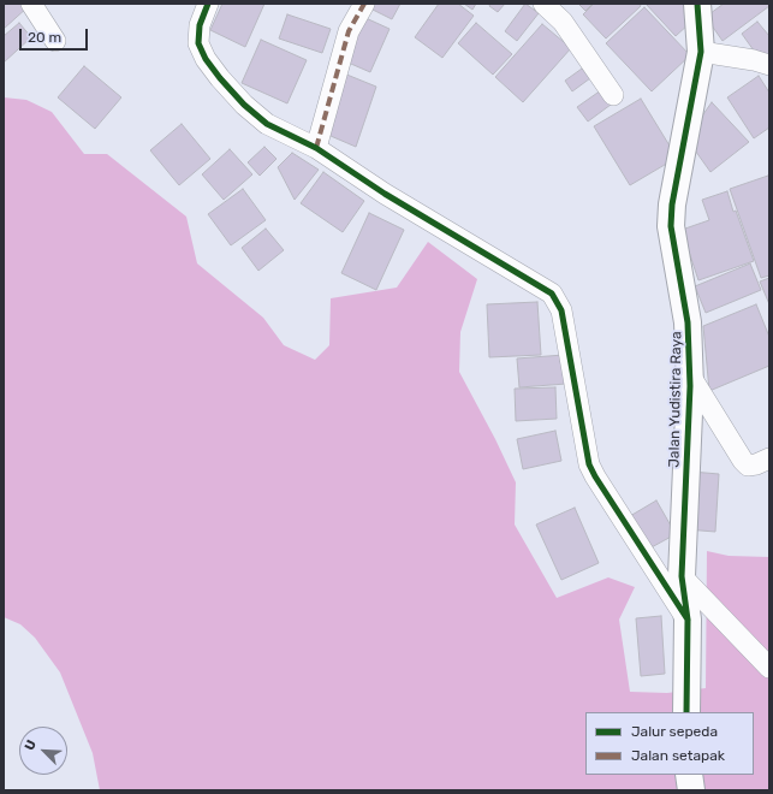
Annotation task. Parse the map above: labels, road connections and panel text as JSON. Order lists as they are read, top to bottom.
{
  "streets": {
    "street": ["Jalan Yudistira Raya"]
  },
  "legend": ["Jalur sepeda", "Jalan setapak"],
  "scale_bar": "20 m",
  "north": "top left"
}
